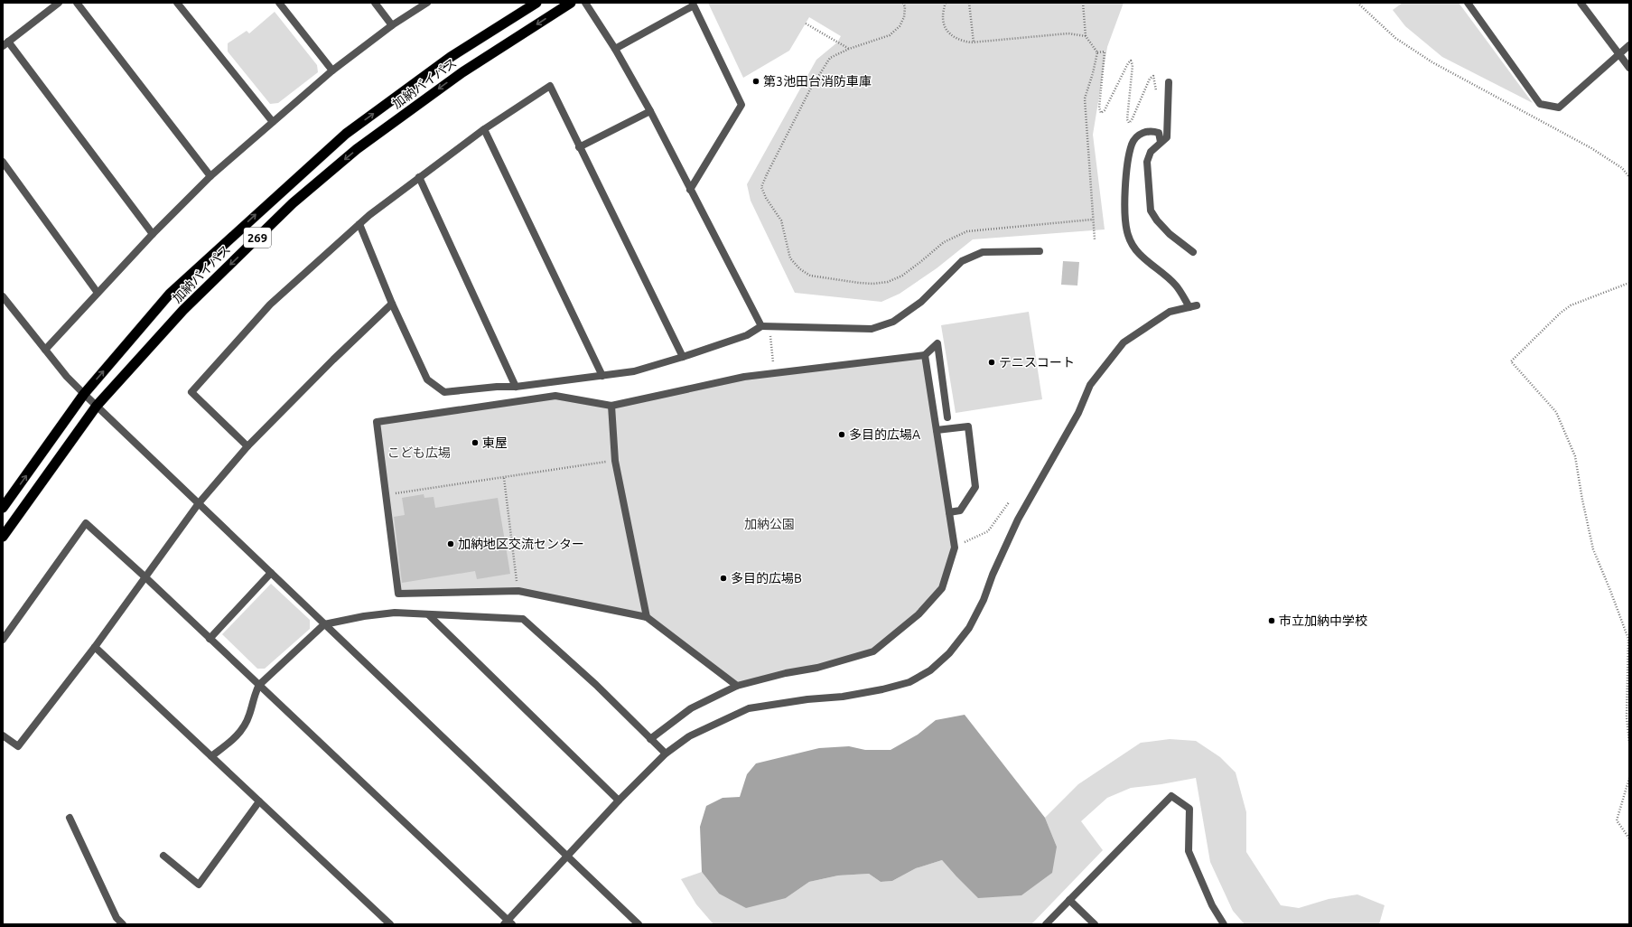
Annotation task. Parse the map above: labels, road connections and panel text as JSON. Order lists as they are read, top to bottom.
{
  "streets": {
    "highway": ["加納バイパス", "269"]
  },
  "parks": ["こども広場", "加納公園"],
  "places": [
    "第3池田台消防車庫",
    "テニスコート",
    "多目的広場A",
    "東屋",
    "加納地区交流センター",
    "多目的広場B",
    "市立加納中学校"
  ]
}
